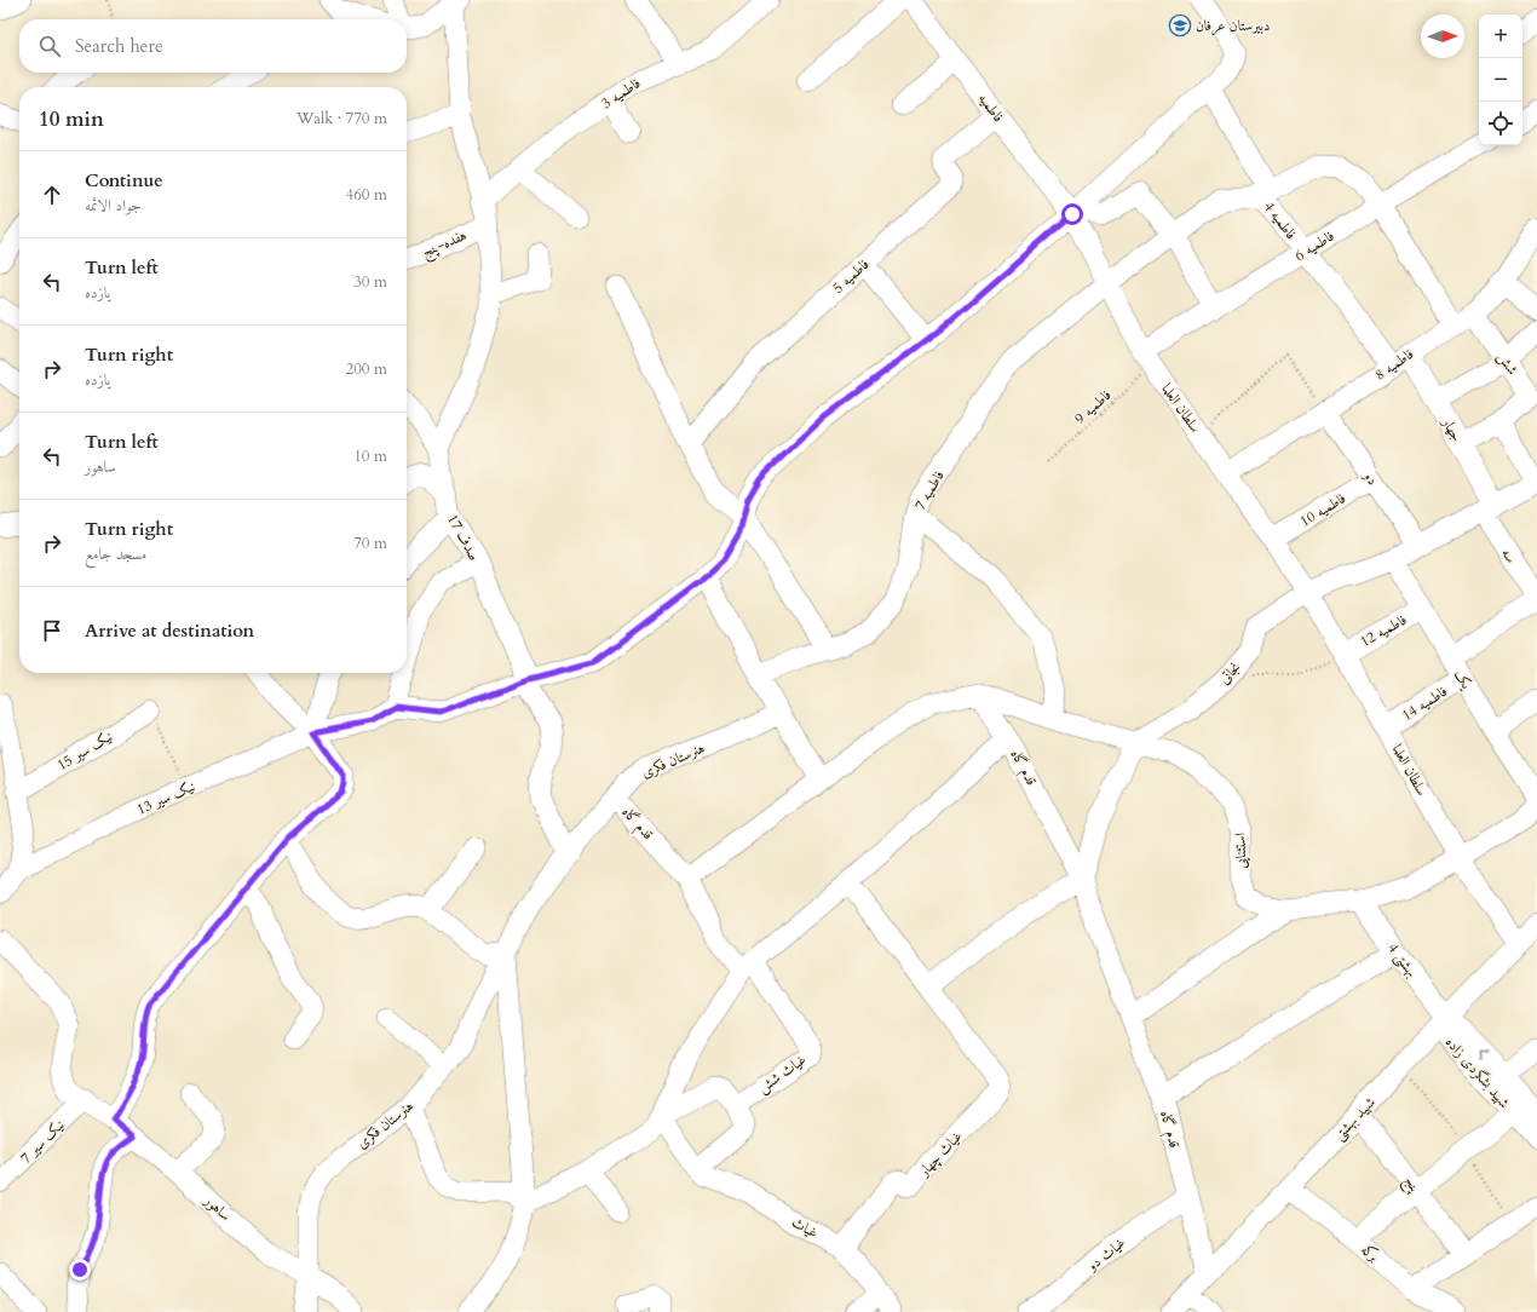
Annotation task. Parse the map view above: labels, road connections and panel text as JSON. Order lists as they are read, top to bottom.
{
  "streets": {
    "street": [
      "فاطمیه 3",
      "فاطمیه",
      "فاطمیه 4",
      "هفده-پنج",
      "فاطمیه 6",
      "فاطمیه 5",
      "شش",
      "فاطمیه 8",
      "سلطان العلما",
      "جهار",
      "دو",
      "فاطمیه 7",
      "فاطمیه 10",
      "صدف 17",
      "سه",
      "فاطمیه 12",
      "نجاتی",
      "یک",
      "فاطمیه 14",
      "نیک سیر 15",
      "هنرستان فکری",
      "قدم گاه",
      "نیک سیر 13",
      "استثنایی",
      "بهشتی 4",
      "شهید بشگردی زاده",
      "غیاث شش",
      "شهید بهشتی",
      "نیک سیر 7",
      "غیاث چهار",
      "پنج",
      "ساهور",
      "غیاث",
      "برکه",
      "غیاث دو"
    ],
    "path": ["فاطمیه 9"]
  },
  "crossings": [
    ["فاطمیه", "فاطمیه 5"],
    ["فاطمیه", "سلطان العلما"],
    ["فاطمیه 4", "فاطمیه 6"],
    ["فاطمیه 4", "فاطمیه 8"],
    ["فاطمیه 4", "سلطان العلما"],
    ["فاطمیه 4", "فاطمیه 7"],
    ["فاطمیه 6", "فاطمیه 9"],
    ["فاطمیه 6", "سلطان العلما"],
    ["شش", "فاطمیه 8"],
    ["شش", "جهار"],
    ["فاطمیه 8", "سلطان العلما"],
    ["فاطمیه 8", "جهار"],
    ["فاطمیه 8", "دو"],
    ["فاطمیه 9", "سلطان العلما"],
    ["سلطان العلما", "فاطمیه 7"],
    ["سلطان العلما", "فاطمیه 10"],
    ["سلطان العلما", "فاطمیه 12"],
    ["سلطان العلما", "نجاتی"],
    ["سلطان العلما", "فاطمیه 14"],
    ["سلطان العلما", "استثنایی"],
    ["سلطان العلما", "شهید بهشتی"],
    ["جهار", "سه"],
    ["دو", "فاطمیه 10"],
    ["صدف 17", "هنرستان فکری"],
    ["فاطمیه 12", "یک"],
    ["نجاتی", "استثنایی"],
    ["یک", "فاطمیه 14"],
    ["هنرستان فکری", "قدم گاه"],
    ["هنرستان فکری", "ساهور"],
    ["قدم گاه", "استثنایی"],
    ["قدم گاه", "غیاث شش"],
    ["قدم گاه", "شهید بهشتی"],
    ["قدم گاه", "غیاث دو"],
    ["استثنایی", "بهشتی 4"],
    ["بهشتی 4", "شهید بشگردی زاده"],
    ["بهشتی 4", "شهید بهشتی"],
    ["شهید بشگردی زاده", "شهید بهشتی"],
    ["شهید بهشتی", "پنج"],
    ["شهید بهشتی", "برکه"],
    ["نیک سیر 7", "ساهور"],
    ["غیاث چهار", "غیاث"]
  ],
  "places": {
    "school or university": ["دبیرستان عرفان"]
  },
  "north": "right",
  "page": {
    "map_buttons": ["+", "−"],
    "search": "Search here",
    "heading": ["10 min", "Walk · 770 m"],
    "list": [
      ["Continue", "جواد الائمه", "460 m"],
      ["Turn left", "یازده", "30 m"],
      ["Turn right", "یازده", "200 m"],
      ["Turn left", "ساهور", "10 m"],
      ["Turn right", "مسجد جامع", "70 m"],
      "Arrive at destination"
    ]
  }
}
